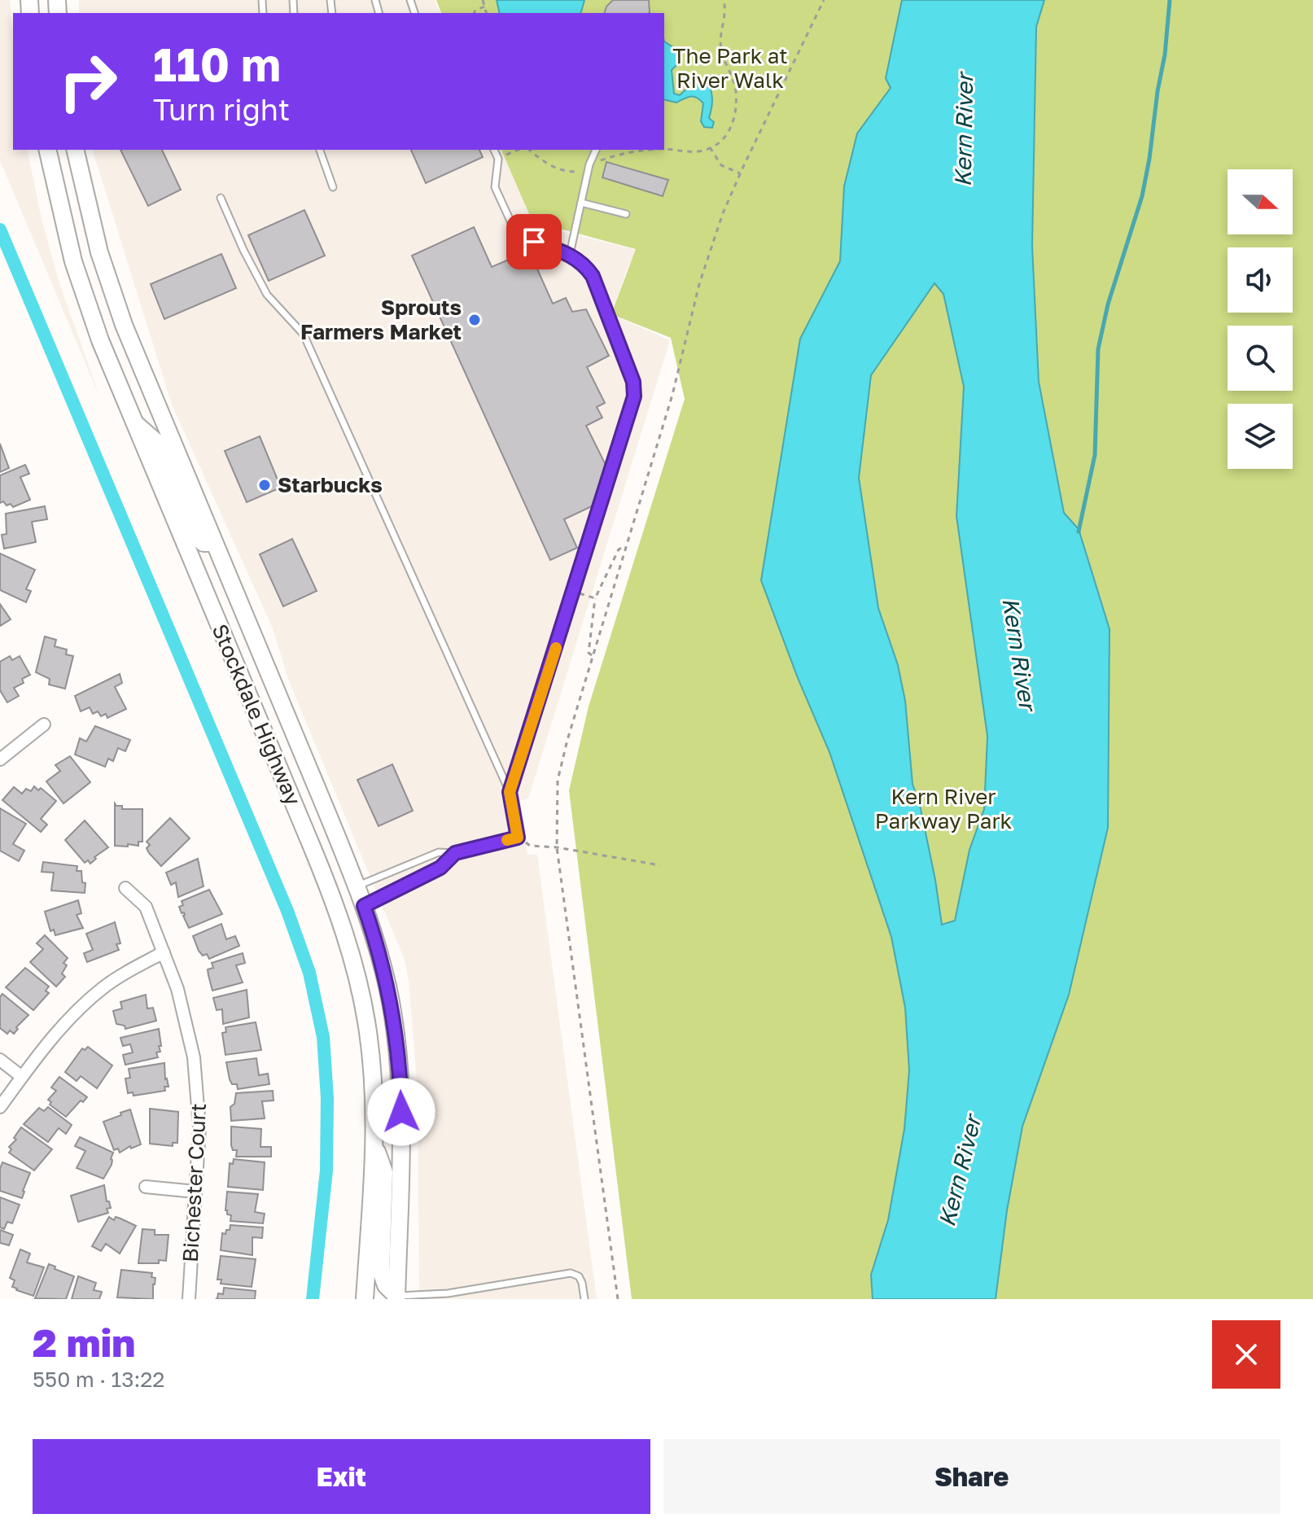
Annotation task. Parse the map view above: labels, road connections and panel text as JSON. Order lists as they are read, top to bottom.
{
  "streets": {
    "main road": ["Stockdale Highway"],
    "street": ["Bichester Court"]
  },
  "water": ["Kern River"],
  "parks": ["The Park at River Walk", "Kern River Parkway Park"],
  "places": ["Sprouts Farmers Market", "Starbucks"],
  "north": "right",
  "page": {
    "turn": ["110 m", "Turn right"],
    "heading": ["2 min", "550 m · 13:22"],
    "buttons": ["Exit", "Share"]
  }
}
